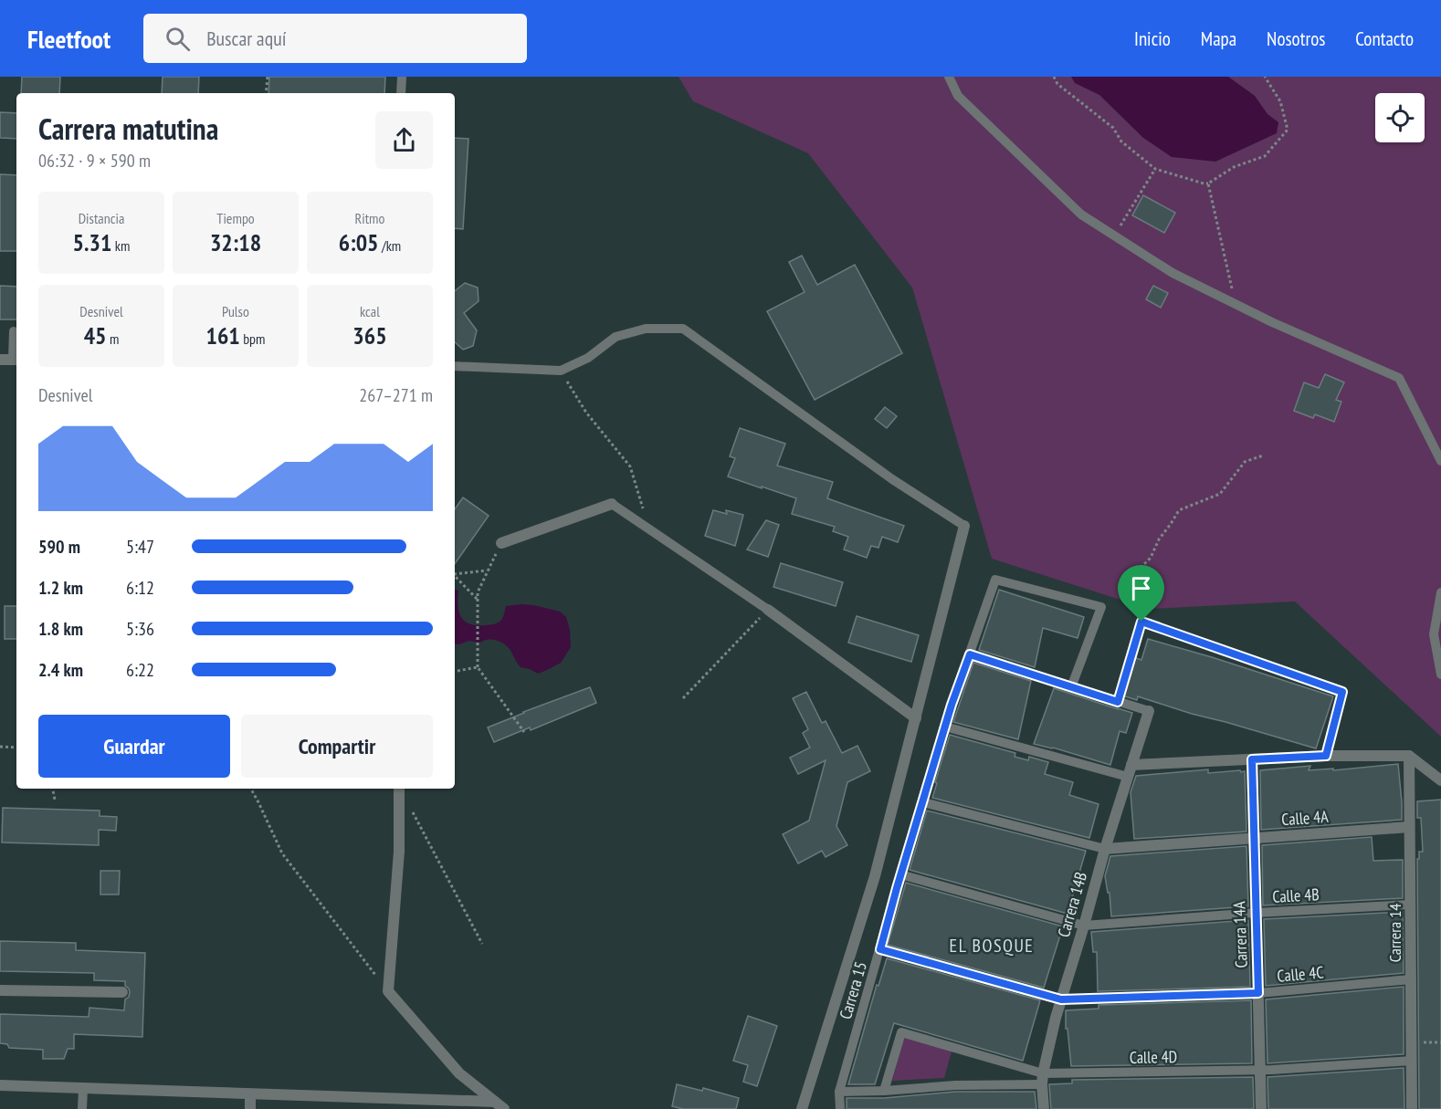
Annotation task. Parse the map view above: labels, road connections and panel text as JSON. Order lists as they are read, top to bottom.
{
  "streets": {
    "street": [
      "Calle 4A",
      "Carrera 14B",
      "Carrera 14",
      "Carrera 14A"
    ],
    "lane": [
      "Calle 4B",
      "Calle 4C",
      "Carrera 15",
      "Calle 4D"
    ]
  },
  "crossings": [
    ["Calle 4A", "Carrera 14B"],
    ["Calle 4A", "Carrera 14"],
    ["Calle 4A", "Carrera 14A"],
    ["Calle 4B", "Carrera 14B"],
    ["Calle 4B", "Carrera 14"],
    ["Calle 4B", "Carrera 14A"],
    ["Calle 4B", "Carrera 15"],
    ["Carrera 14B", "Calle 4C"],
    ["Carrera 14B", "Calle 4D"],
    ["Carrera 14", "Calle 4C"],
    ["Carrera 14", "Calle 4D"],
    ["Carrera 14A", "Calle 4C"],
    ["Carrera 14A", "Calle 4D"],
    ["Calle 4C", "Carrera 15"],
    ["Carrera 15", "Calle 4D"]
  ],
  "districts": ["EL BOSQUE"],
  "page": {
    "header": "Fleetfoot",
    "search": "Buscar aquí",
    "nav": [
      "Inicio",
      "Mapa",
      "Nosotros",
      "Contacto"
    ],
    "heading": ["Carrera matutina", "06:32 · 9 × 590 m"],
    "stats": [
      ["Distancia", "5.31 km"],
      ["Tiempo", "32:18"],
      ["Ritmo", "6:05 /km"],
      ["Desnivel", "45 m"],
      ["Pulso", "161 bpm"],
      ["kcal", "365"]
    ],
    "chart": ["Desnivel", "267–271 m"],
    "list": [
      {
        "name": "590 m",
        "note": "5:47"
      },
      {
        "name": "1.2 km",
        "note": "6:12"
      },
      {
        "name": "1.8 km",
        "note": "5:36"
      },
      {
        "name": "2.4 km",
        "note": "6:22"
      }
    ],
    "buttons": ["Guardar", "Compartir"]
  }
}
